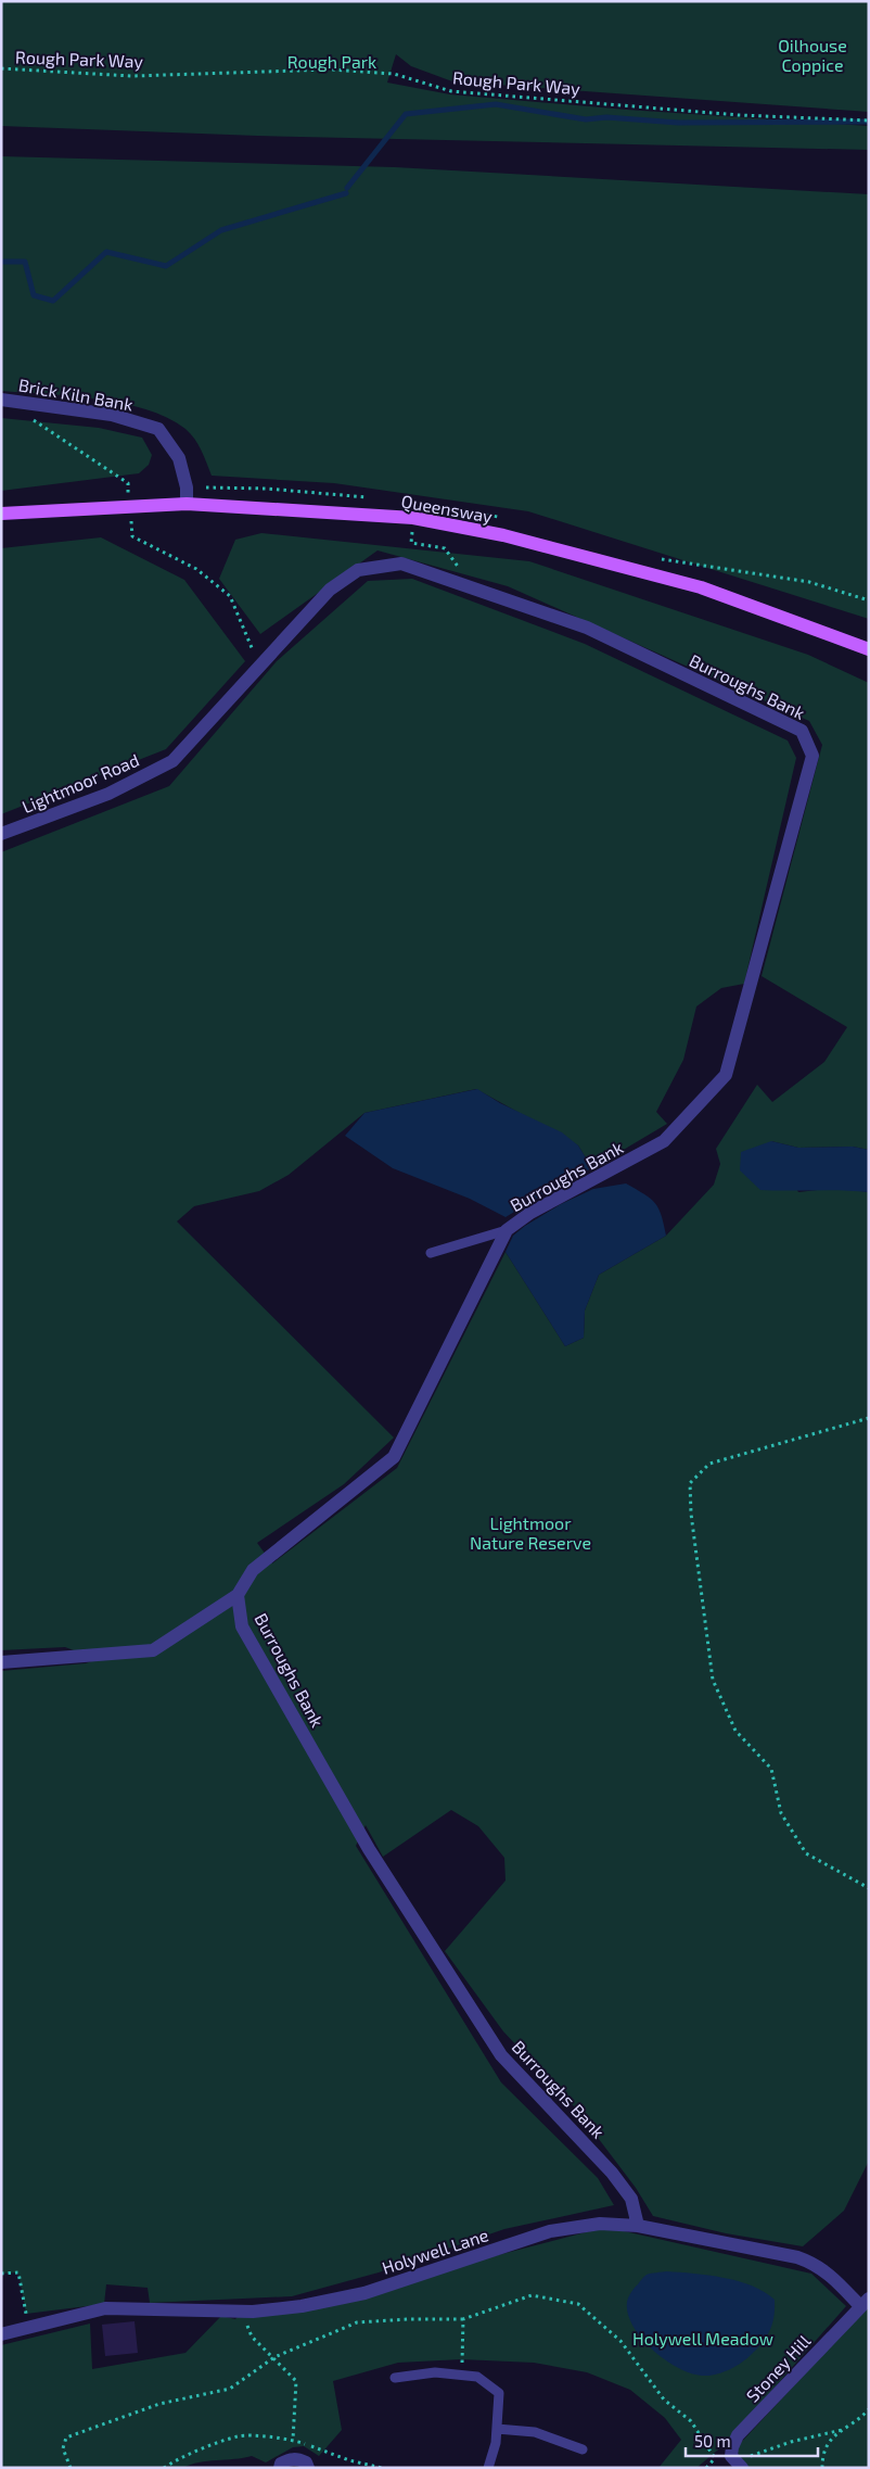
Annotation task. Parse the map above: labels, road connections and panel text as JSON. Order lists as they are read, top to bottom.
{
  "streets": {
    "main road": ["Queensway"],
    "street": [
      "Brick Kiln Bank",
      "Burroughs Bank",
      "Lightmoor Road",
      "Holywell Lane",
      "Stoney Hill"
    ],
    "path": ["Rough Park Way"]
  },
  "crossings": [
    ["Brick Kiln Bank", "Queensway"],
    ["Burroughs Bank", "Lightmoor Road"],
    ["Burroughs Bank", "Holywell Lane"],
    ["Holywell Lane", "Stoney Hill"]
  ],
  "parks": [
    "Oilhouse Coppice",
    "Rough Park",
    "Lightmoor Nature Reserve",
    "Holywell Meadow"
  ],
  "scale_bar": "50 m"
}
